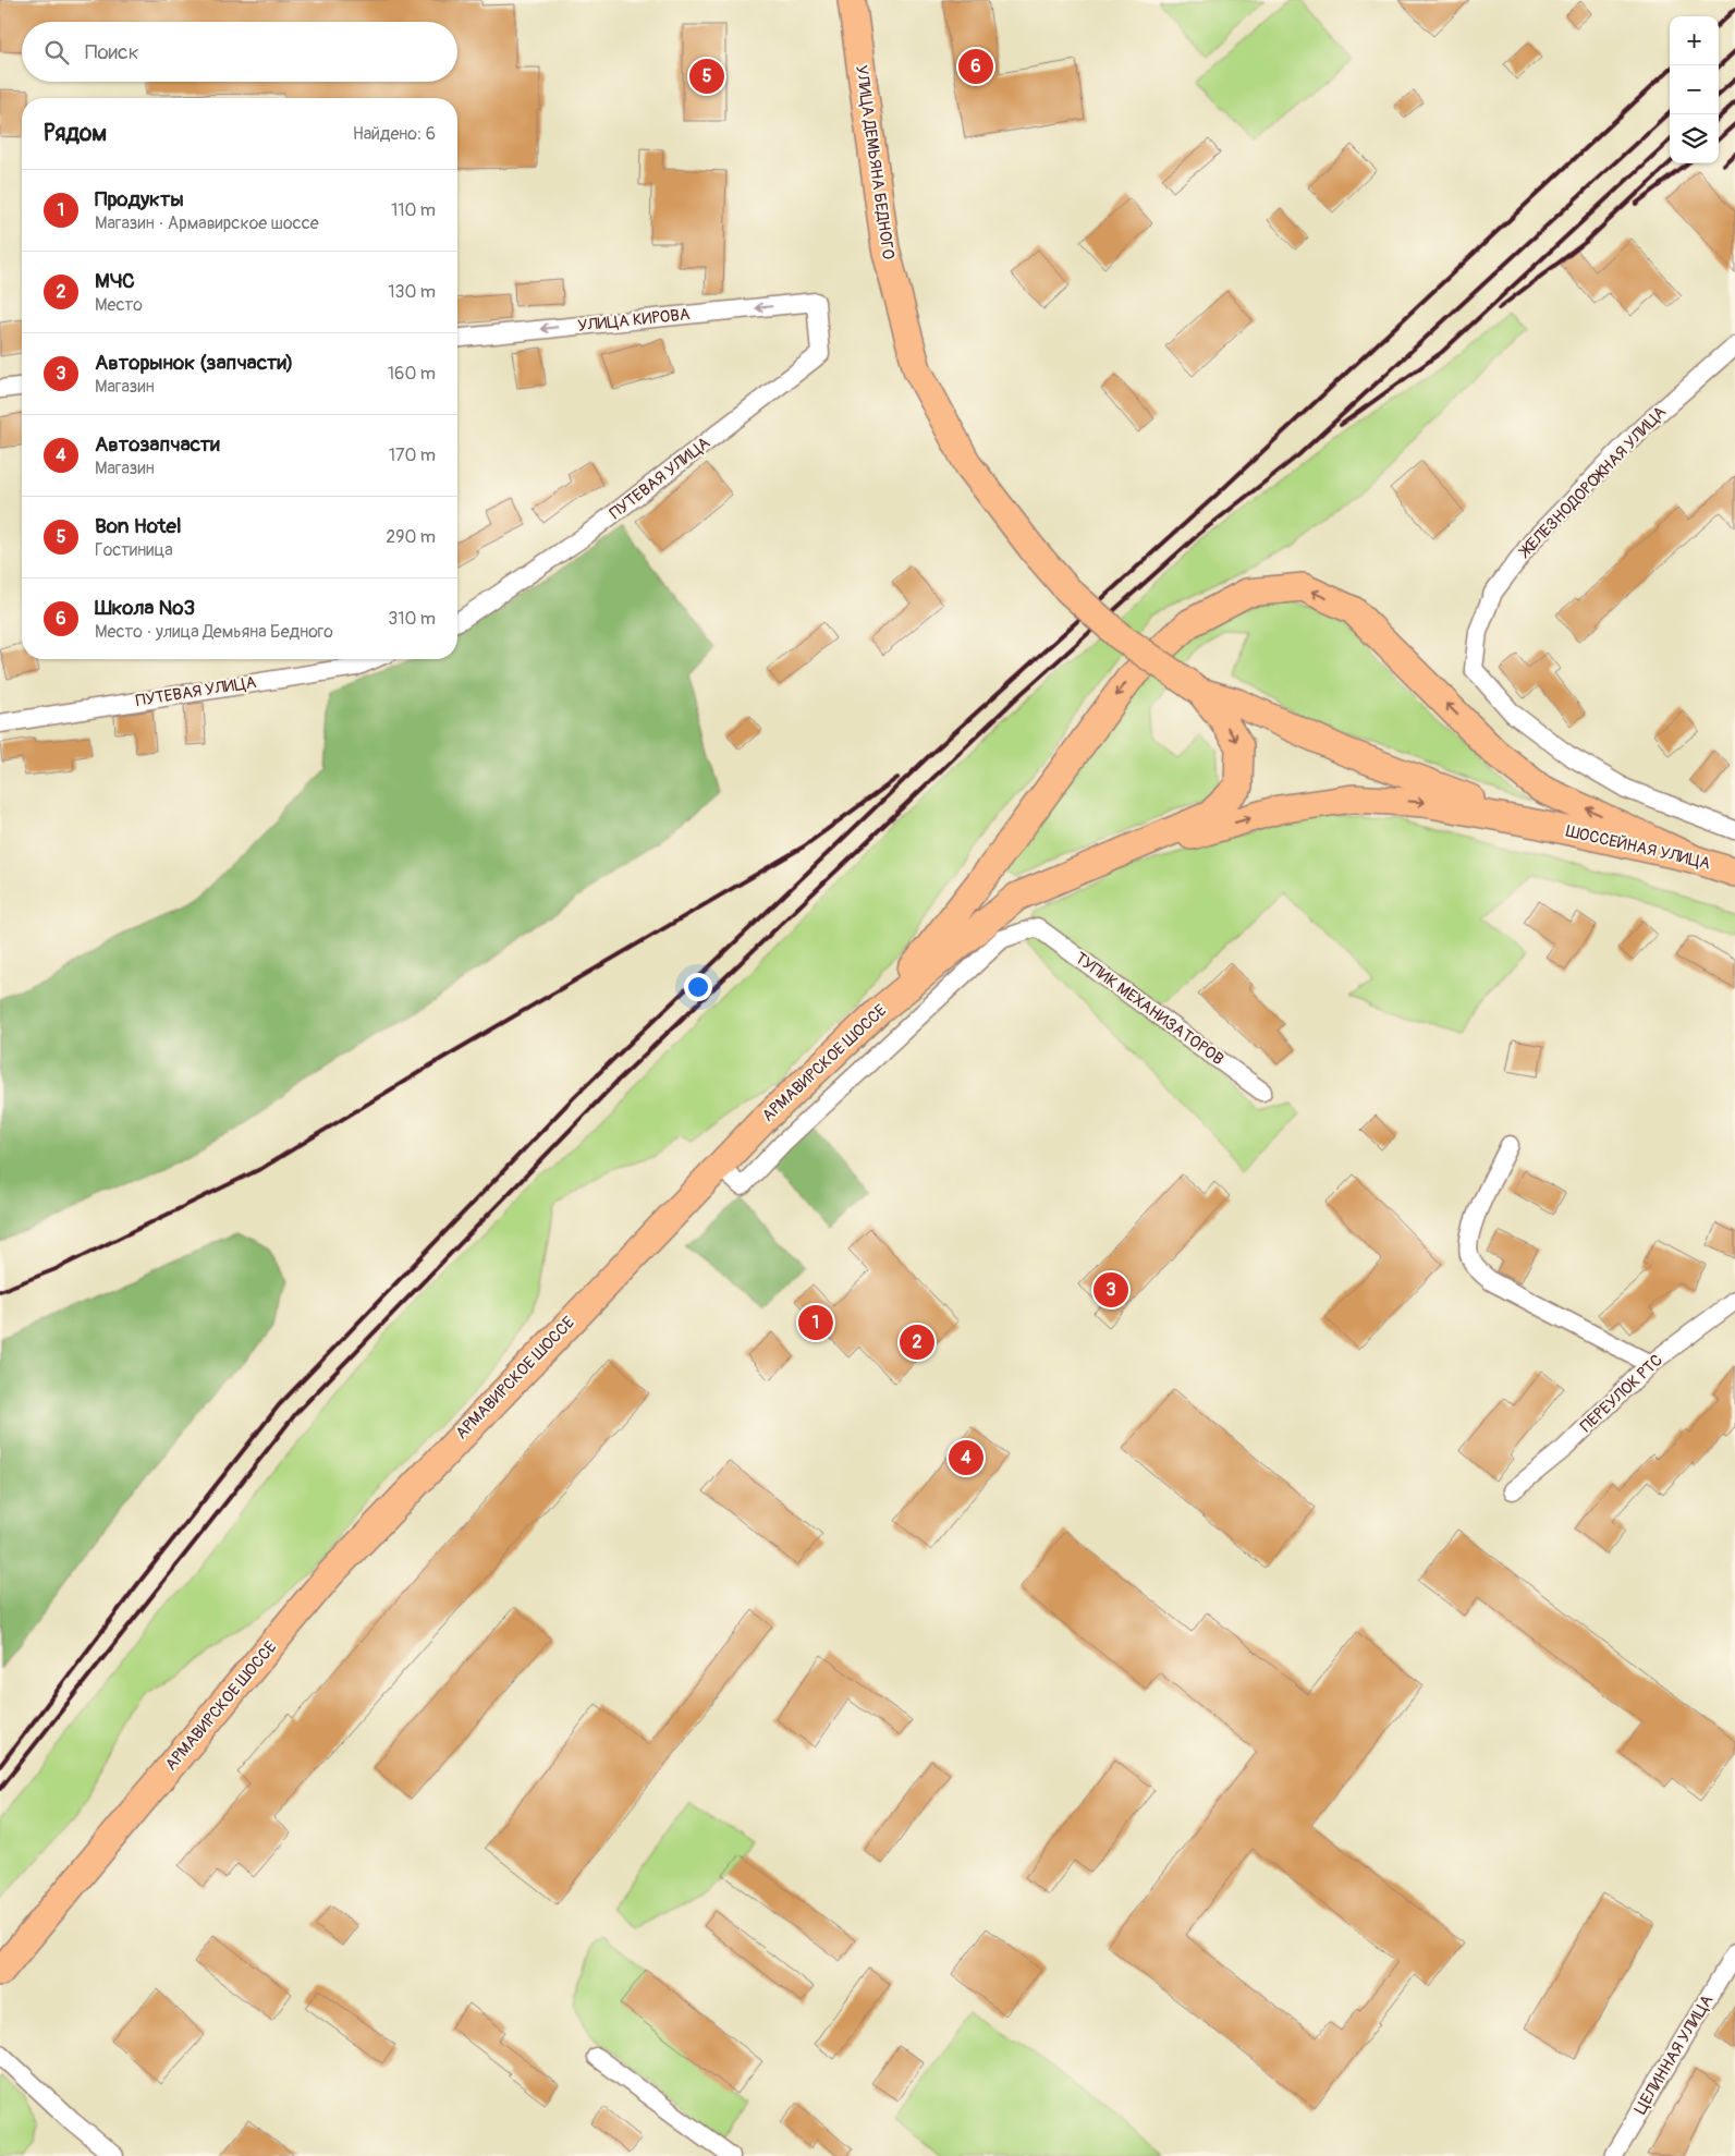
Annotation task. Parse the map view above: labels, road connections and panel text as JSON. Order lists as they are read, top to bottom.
{
  "streets": {
    "main road": ["УЛИЦА ДЕМЬЯНА БЕДНОГО", "ШОССЕЙНАЯ УЛИЦА", "АРМАВИРСКОЕ ШОССЕ"],
    "street": [
      "УЛИЦА КИРОВА",
      "ПУТЕВАЯ УЛИЦА",
      "ЖЕЛЕЗНОДОРОЖНАЯ УЛИЦА",
      "ТУПИК МЕХАНИЗАТОРОВ",
      "ПЕРЕУЛОК РТС",
      "ЦЕЛИННАЯ УЛИЦА"
    ]
  },
  "crossings": [
    ["УЛИЦА КИРОВА", "ПУТЕВАЯ УЛИЦА"],
    ["ТУПИК МЕХАНИЗАТОРОВ", "АРМАВИРСКОЕ ШОССЕ"]
  ],
  "one_way": ["УЛИЦА КИРОВА"],
  "page": {
    "map_buttons": ["+", "−"],
    "search": "Поиск",
    "pins": [
      "6",
      "5",
      "3",
      "1",
      "2",
      "4"
    ],
    "heading": ["Рядом", "Найдено: 6"],
    "list": [
      {
        "mark": "1",
        "name": "Продукты",
        "note": "Магазин · Армавирское шоссе",
        "value": "110 m"
      },
      {
        "mark": "2",
        "name": "МЧС",
        "note": "Место",
        "value": "130 m"
      },
      {
        "mark": "3",
        "name": "Авторынок (запчасти)",
        "note": "Магазин",
        "value": "160 m"
      },
      {
        "mark": "4",
        "name": "Автозапчасти",
        "note": "Магазин",
        "value": "170 m"
      },
      {
        "mark": "5",
        "name": "Bon Hotel",
        "note": "Гостиница",
        "value": "290 m"
      },
      {
        "mark": "6",
        "name": "Школа №3",
        "note": "Место · улица Демьяна Бедного",
        "value": "310 m"
      }
    ]
  }
}
